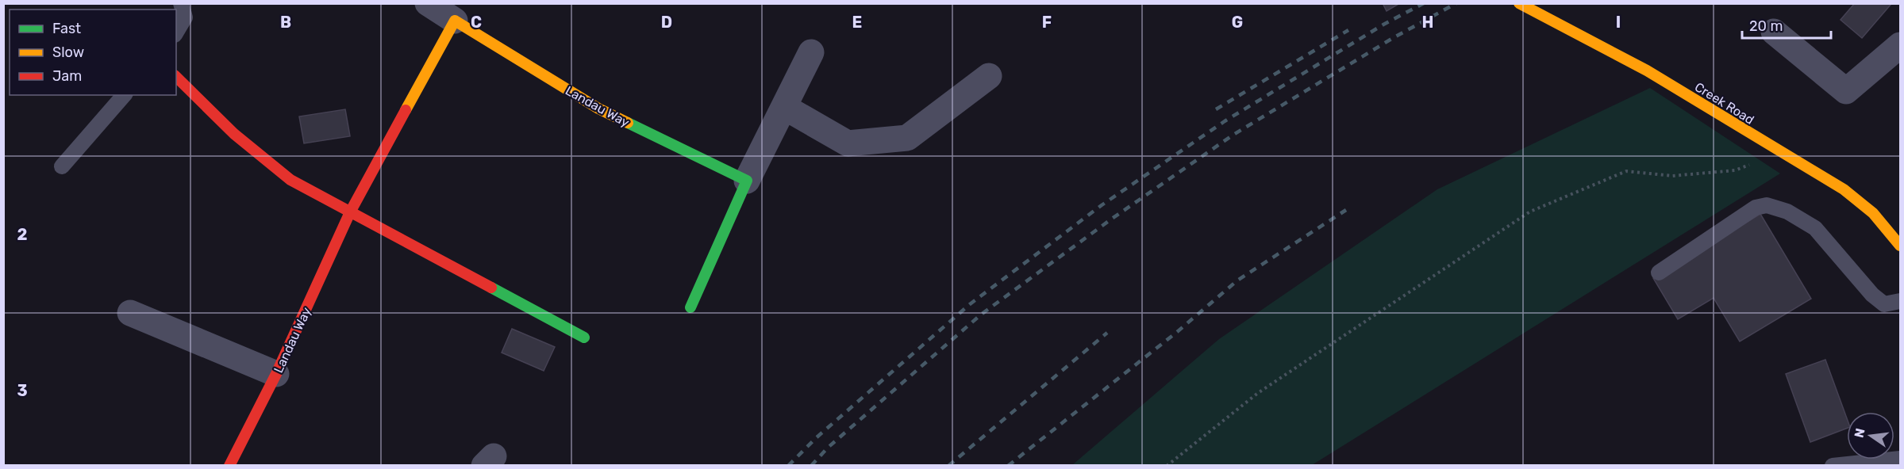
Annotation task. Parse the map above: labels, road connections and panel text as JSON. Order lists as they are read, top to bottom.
{
  "streets": {
    "street": ["Creek Road", "Landau Way"]
  },
  "legend": ["Fast", "Slow", "Jam"],
  "scale_bar": "20 m",
  "north": "left",
  "grid": {
    "columns": [
      "B",
      "C",
      "D",
      "E",
      "F",
      "G",
      "H",
      "I"
    ],
    "rows": ["2", "3"]
  }
}
